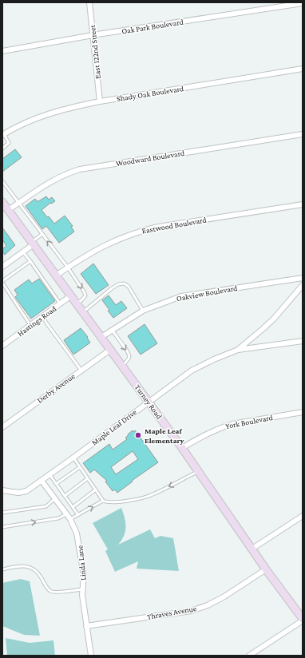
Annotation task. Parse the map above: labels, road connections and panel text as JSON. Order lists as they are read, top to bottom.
{
  "streets": {
    "main road": ["Turney Road"],
    "street": [
      "Oak Park Boulevard",
      "East 122nd Street",
      "Shady Oak Boulevard",
      "Woodward Boulevard",
      "Eastwood Boulevard",
      "Oakview Boulevard",
      "Hastings Road",
      "Derby Avenue",
      "York Boulevard",
      "Maple Leaf Drive",
      "Linda Lane",
      "Thraves Avenue"
    ]
  },
  "crossings": [
    ["Oak Park Boulevard", "East 122nd Street"],
    ["East 122nd Street", "Shady Oak Boulevard"],
    ["Woodward Boulevard", "Turney Road"],
    ["Eastwood Boulevard", "Turney Road"],
    ["Oakview Boulevard", "Turney Road"],
    ["Hastings Road", "Turney Road"],
    ["Derby Avenue", "Turney Road"],
    ["Turney Road", "York Boulevard"],
    ["Turney Road", "Maple Leaf Drive"],
    ["Turney Road", "Thraves Avenue"],
    ["Maple Leaf Drive", "Linda Lane"],
    ["Linda Lane", "Thraves Avenue"]
  ],
  "places": ["Maple Leaf Elementary"]
}
